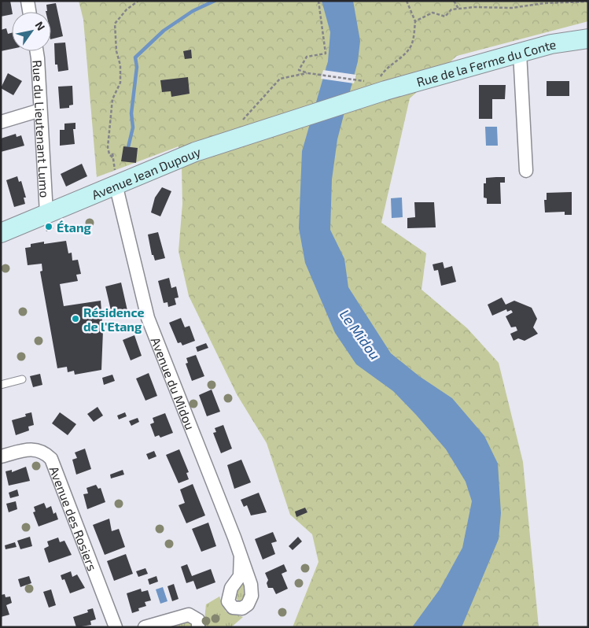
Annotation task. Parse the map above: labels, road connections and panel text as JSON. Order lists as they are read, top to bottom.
{
  "streets": {
    "street": [
      "Rue de la Ferme du Conte",
      "Rue du Lieutenant Lumo",
      "Avenue Jean Dupouy",
      "Avenue du Midou",
      "Avenue des Rosiers"
    ]
  },
  "crossings": [
    ["Rue de la Ferme du Conte", "Avenue Jean Dupouy"],
    ["Rue du Lieutenant Lumo", "Avenue Jean Dupouy"],
    ["Avenue Jean Dupouy", "Avenue du Midou"]
  ],
  "water": ["Le Midou"],
  "places": ["Étang", "Résidence de l'Etang"],
  "north": "top right"
}
